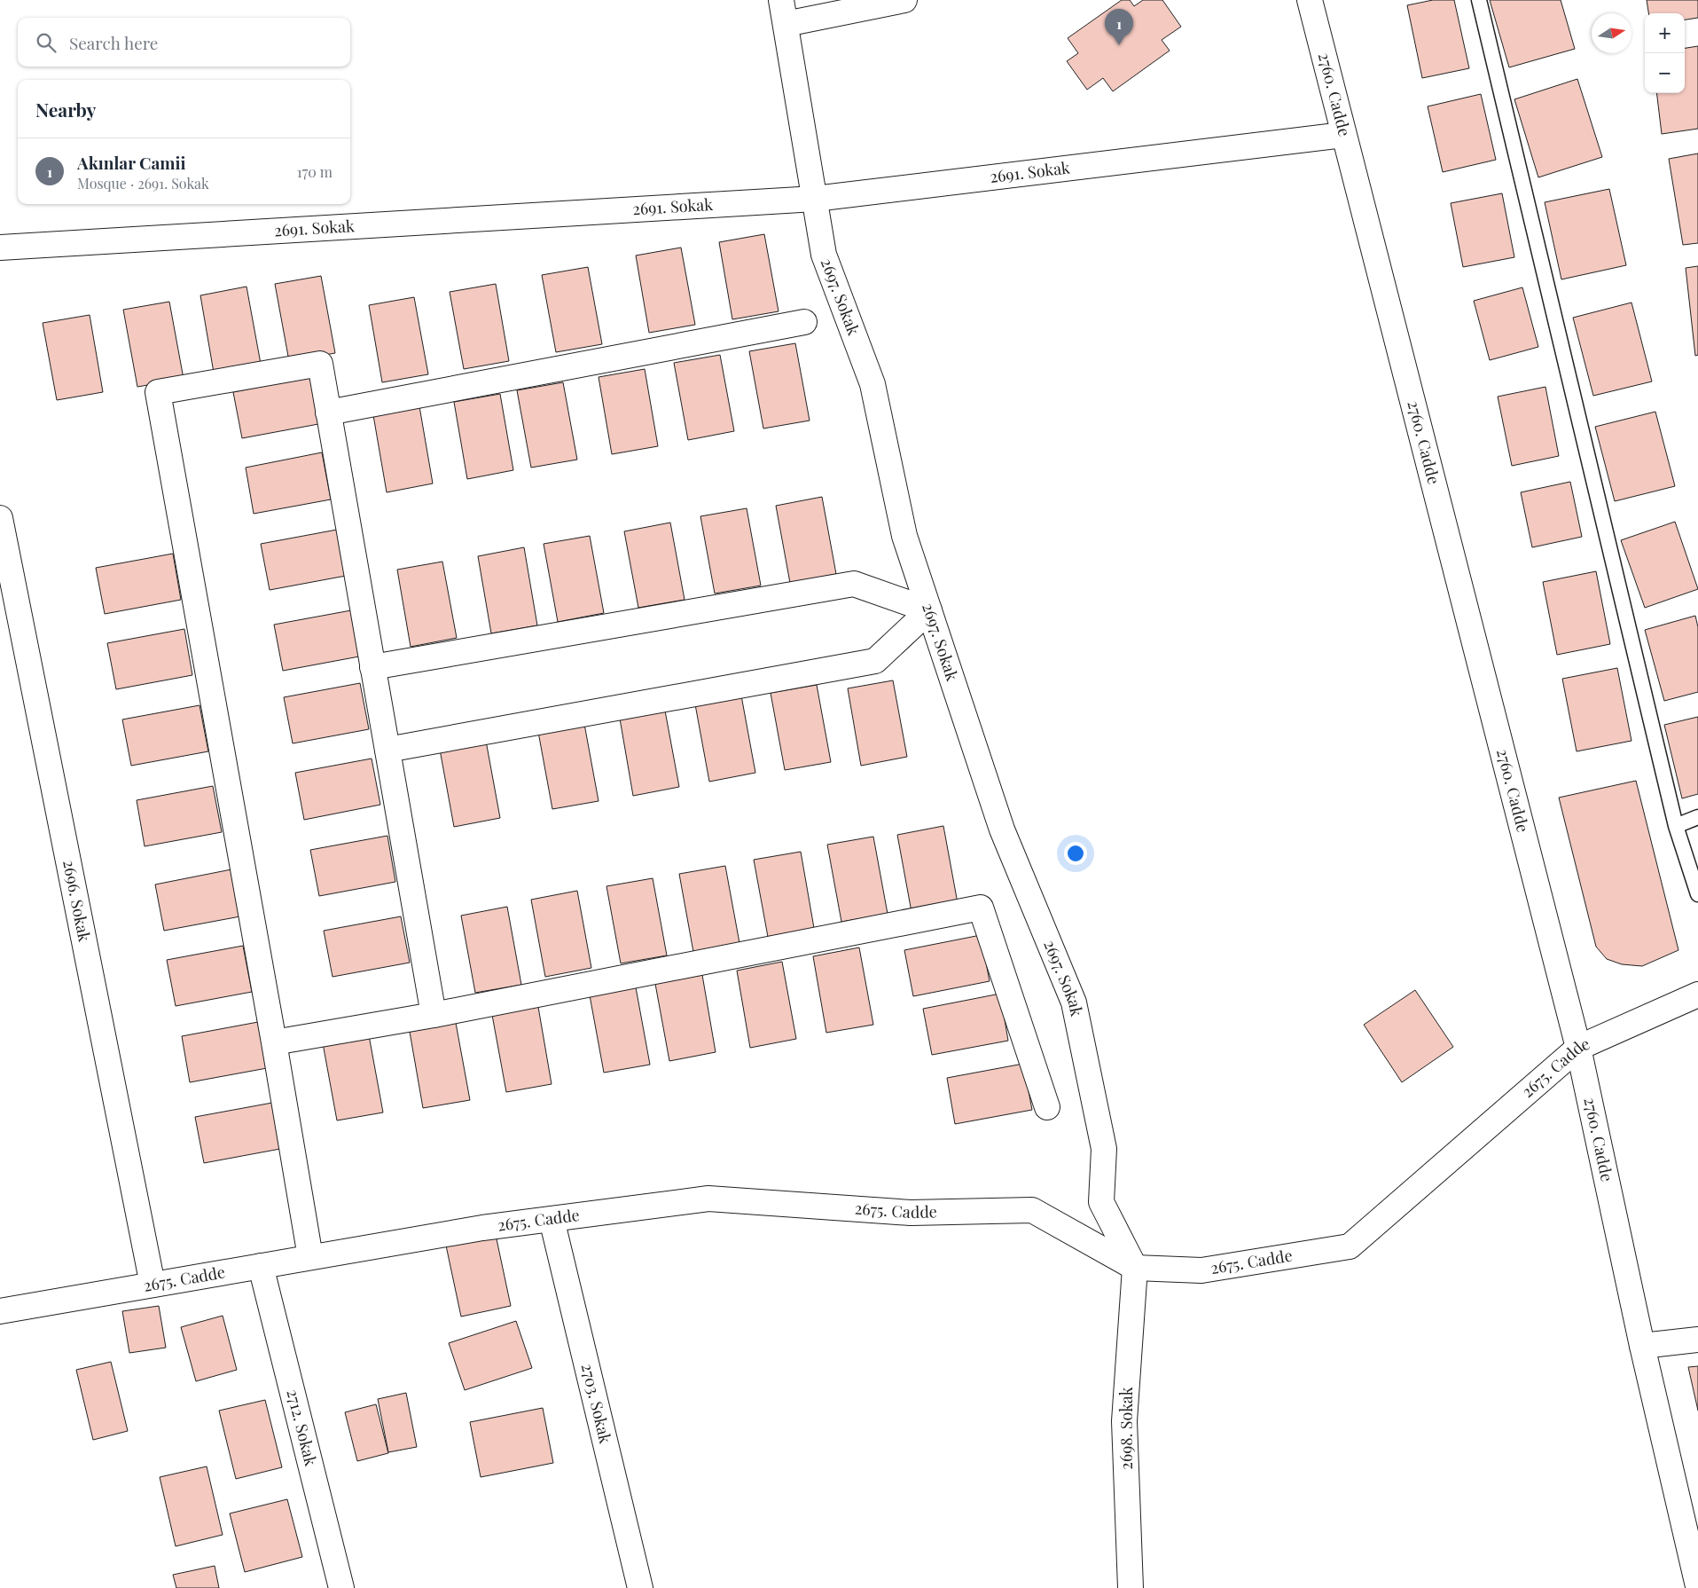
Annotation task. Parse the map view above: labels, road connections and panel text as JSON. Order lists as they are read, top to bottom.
{
  "streets": {
    "street": [
      "2760. Cadde",
      "2691. Sokak",
      "2697. Sokak",
      "2696. Sokak",
      "2675. Cadde",
      "2703. Sokak",
      "2712. Sokak",
      "2698. Sokak"
    ]
  },
  "crossings": [
    ["2760. Cadde", "2691. Sokak"],
    ["2760. Cadde", "2675. Cadde"],
    ["2691. Sokak", "2697. Sokak"],
    ["2697. Sokak", "2675. Cadde"],
    ["2697. Sokak", "2698. Sokak"],
    ["2696. Sokak", "2675. Cadde"],
    ["2675. Cadde", "2703. Sokak"],
    ["2675. Cadde", "2712. Sokak"],
    ["2675. Cadde", "2698. Sokak"]
  ],
  "north": "right",
  "page": {
    "pins": "1",
    "map_buttons": ["+", "−"],
    "search": "Search here",
    "heading": "Nearby",
    "list": [
      {
        "mark": "1",
        "name": "Akınlar Camii",
        "note": "Mosque · 2691. Sokak",
        "value": "170 m"
      }
    ]
  }
}
